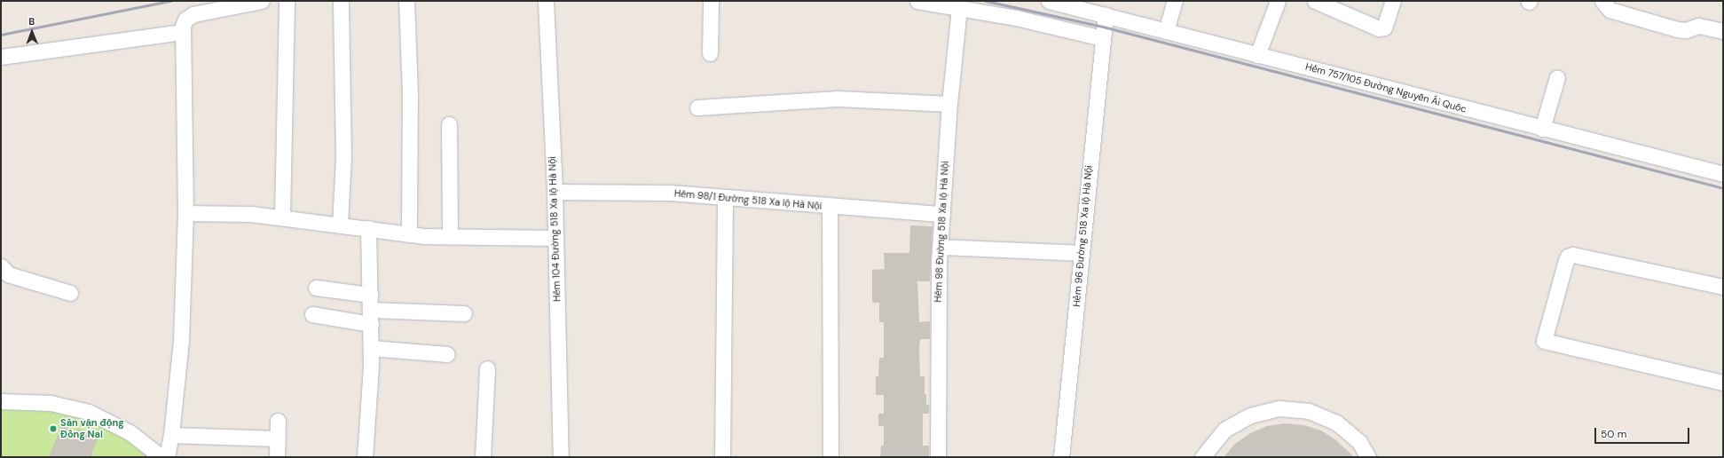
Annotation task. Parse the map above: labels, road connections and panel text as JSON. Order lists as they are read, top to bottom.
{
  "streets": {
    "street": [
      "Hẻm 757/105 Đường Nguyễn Ái Quốc",
      "Hẻm 98/1 Đường 518 Xa lộ Hà Nội",
      "Hẻm 104 Đường 518 Xa lộ Hà Nội",
      "Hẻm 98 Đường 518 Xa lộ Hà Nội",
      "Hẻm 96 Đường 518 Xa lộ Hà Nội"
    ]
  },
  "crossings": [
    ["Hẻm 757/105 Đường Nguyễn Ái Quốc", "Hẻm 96 Đường 518 Xa lộ Hà Nội"],
    ["Hẻm 98/1 Đường 518 Xa lộ Hà Nội", "Hẻm 104 Đường 518 Xa lộ Hà Nội"],
    ["Hẻm 98/1 Đường 518 Xa lộ Hà Nội", "Hẻm 98 Đường 518 Xa lộ Hà Nội"]
  ],
  "places": ["Sân vận động Đồng Nai"],
  "scale_bar": "50 m",
  "north": "top"
}
